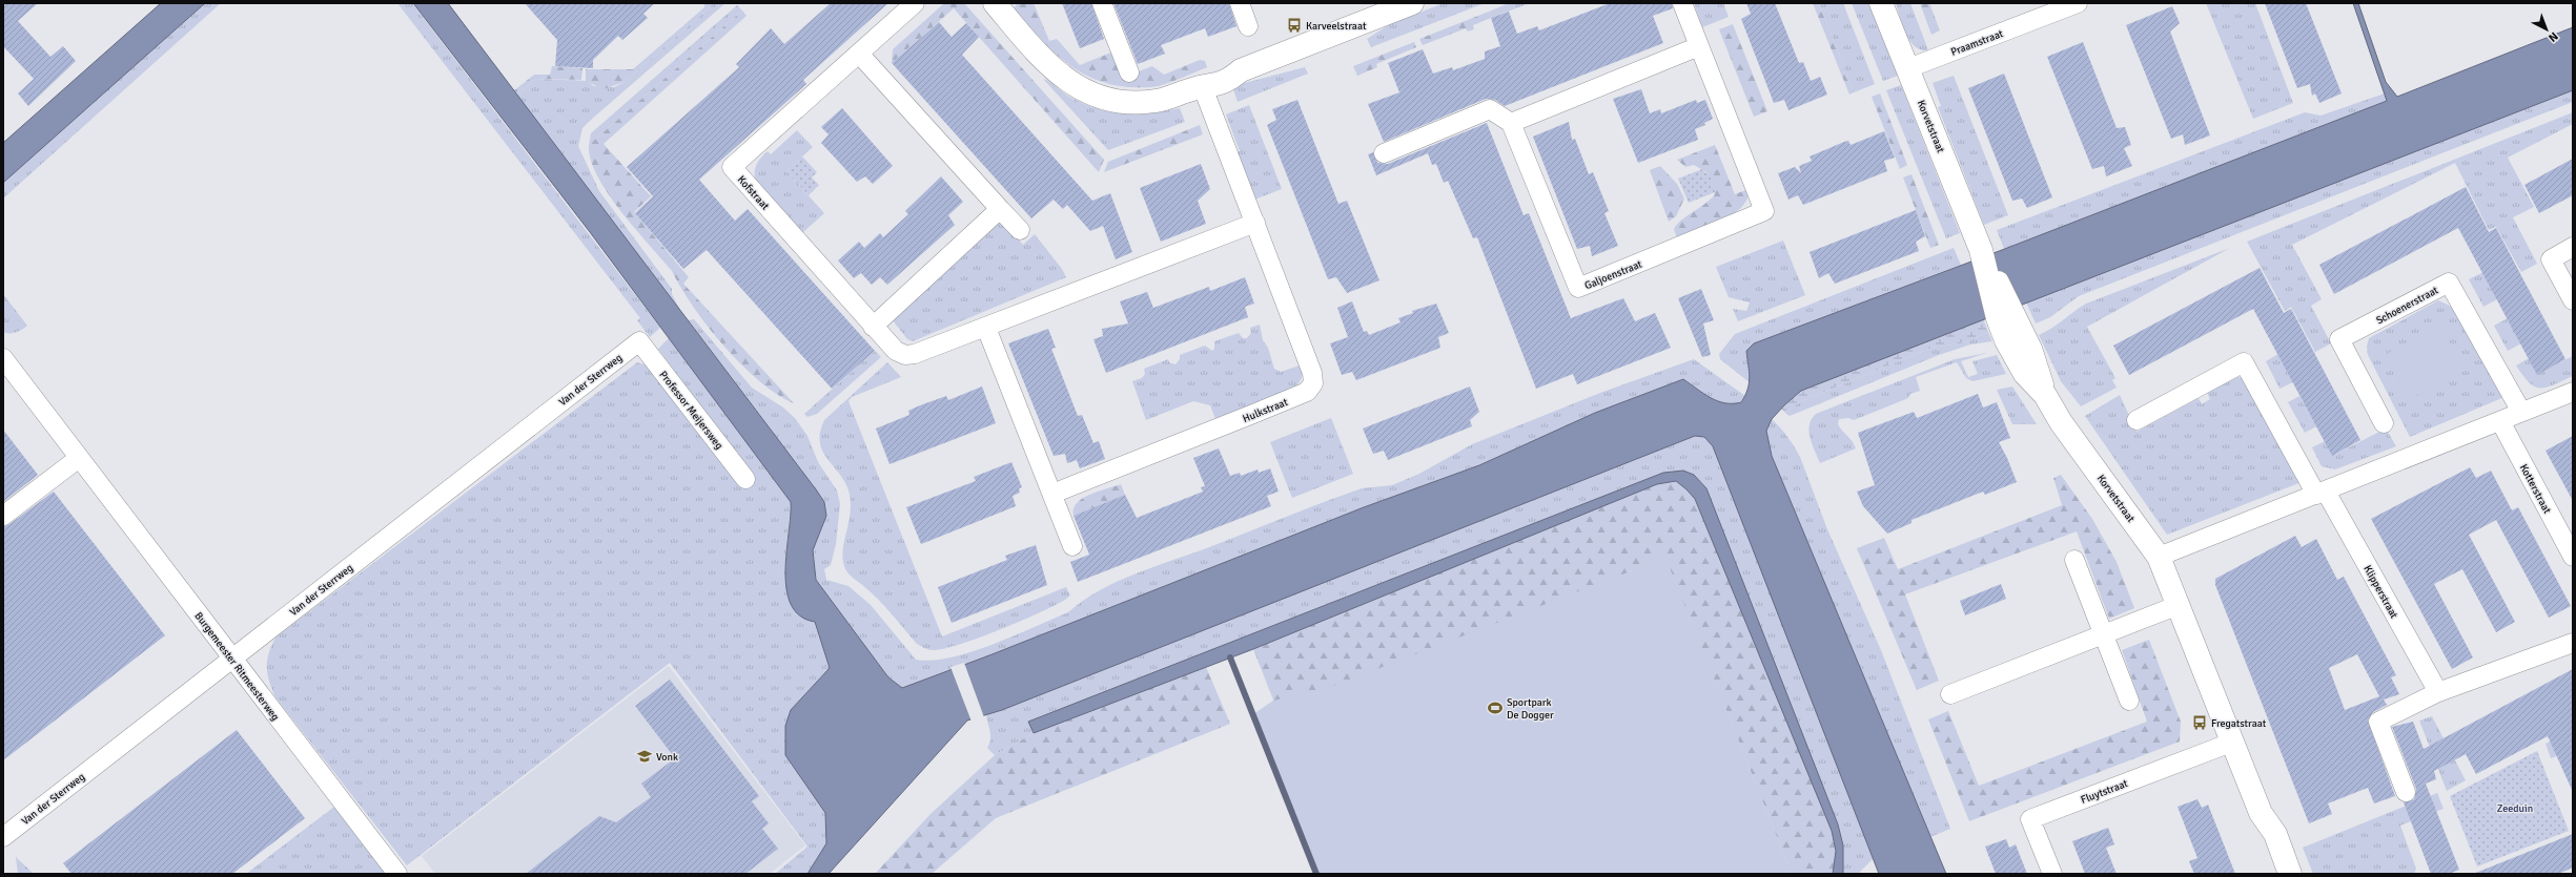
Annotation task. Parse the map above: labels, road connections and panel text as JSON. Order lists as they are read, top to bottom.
{
  "streets": {
    "street": [
      "Praamstraat",
      "Korvetstraat",
      "Kofstraat",
      "Galjoenstraat",
      "Schoenerstraat",
      "Van der Sterrweg",
      "Professor Meijersweg",
      "Hulkstraat",
      "Kotterstraat",
      "Klipperstraat",
      "Burgemeester Ritmeesterweg",
      "Fluytstraat"
    ]
  },
  "crossings": [
    ["Praamstraat", "Korvetstraat"],
    ["Korvetstraat", "Fluytstraat"],
    ["Van der Sterrweg", "Professor Meijersweg"],
    ["Van der Sterrweg", "Burgemeester Ritmeesterweg"]
  ],
  "parks": ["Zeeduin"],
  "places": {
    "bus stop": ["Karveelstraat", "Fregatstraat"],
    "sports": ["Sportpark De Dogger"],
    "school or university": ["Vonk"]
  },
  "north": "bottom right"
}
